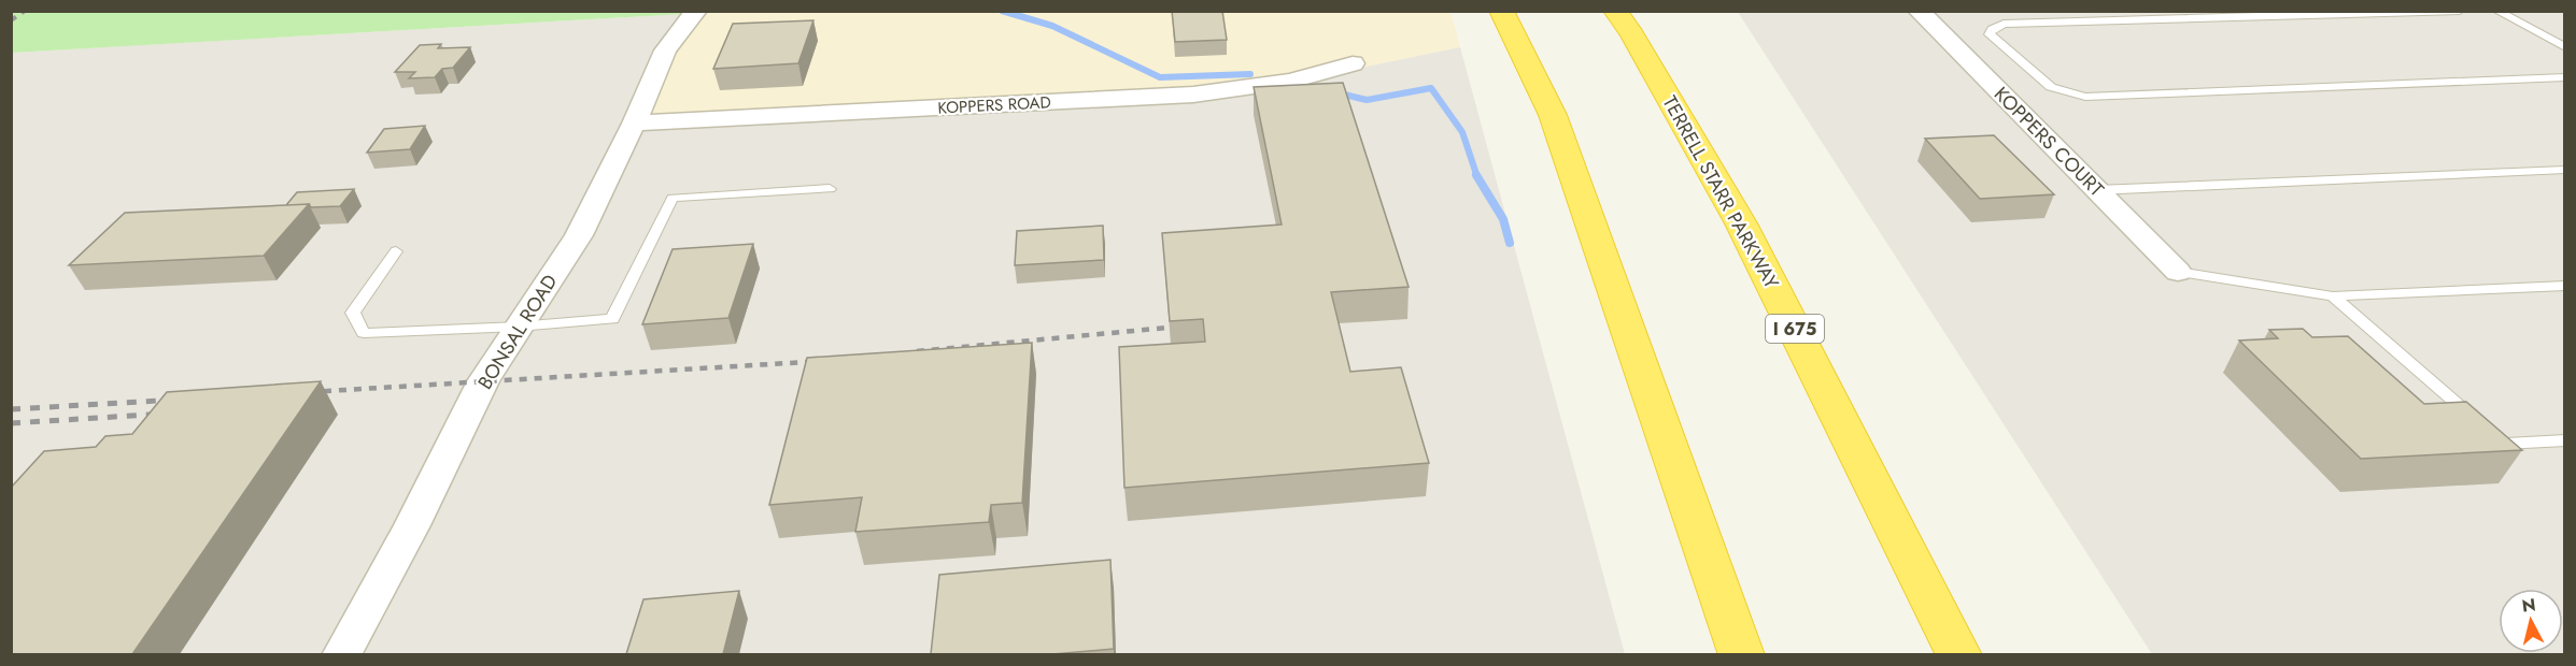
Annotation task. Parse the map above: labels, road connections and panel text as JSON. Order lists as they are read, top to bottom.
{
  "streets": {
    "highway": ["TERRELL STARR PARKWAY", "I 675"],
    "street": ["KOPPERS ROAD", "KOPPERS COURT", "BONSAL ROAD"]
  },
  "crossings": [
    ["KOPPERS ROAD", "BONSAL ROAD"]
  ],
  "north": "top"
}
